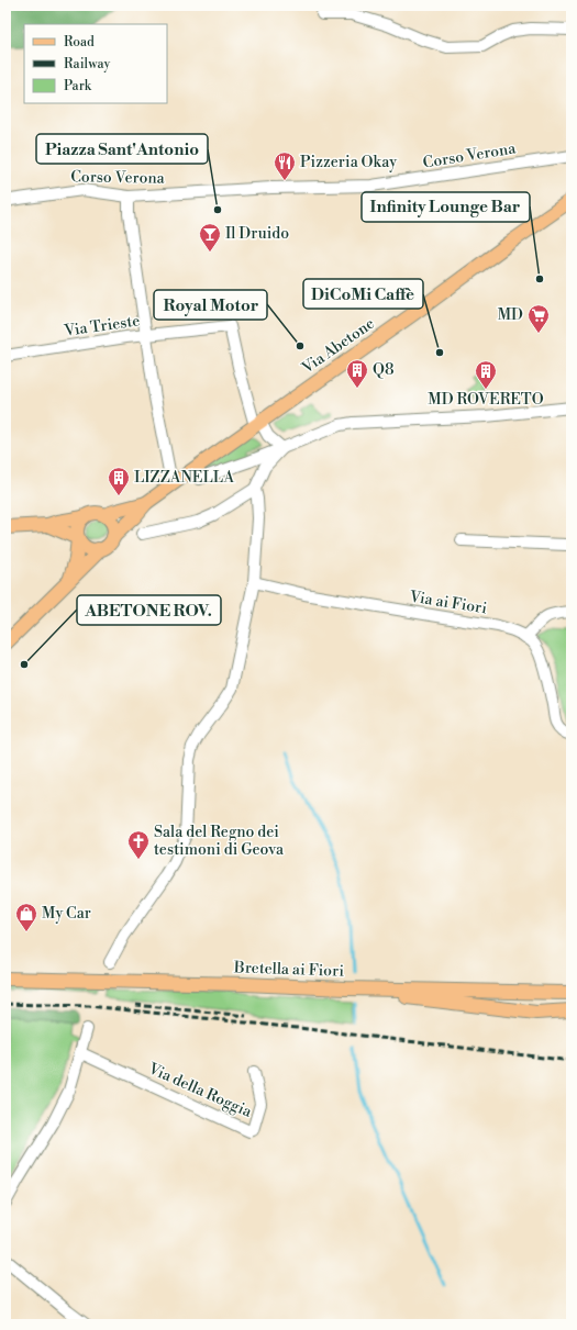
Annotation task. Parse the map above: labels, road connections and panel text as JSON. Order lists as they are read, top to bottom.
{
  "streets": {
    "main road": ["Via Abetone", "Bretella ai Fiori"],
    "street": [
      "Corso Verona",
      "Via Trieste",
      "Via ai Fiori",
      "Via della Roggia"
    ]
  },
  "crossings": [
    ["Via Trieste", "Via Abetone"]
  ],
  "places": {
    "restaurant": ["Pizzeria Okay"],
    "other": [
      "Piazza Sant'Antonio",
      "Infinity Lounge Bar",
      "Royal Motor",
      "DiCoMi Caffè",
      "ABETONE ROV."
    ],
    "bar": ["Il Druido"],
    "supermarket": ["MD"],
    "building": ["Q8", "MD ROVERETO", "LIZZANELLA"],
    "church": ["Sala del Regno dei testimoni di Geova"],
    "shop": ["My Car"]
  },
  "legend": ["Road", "Railway", "Park"]
}
